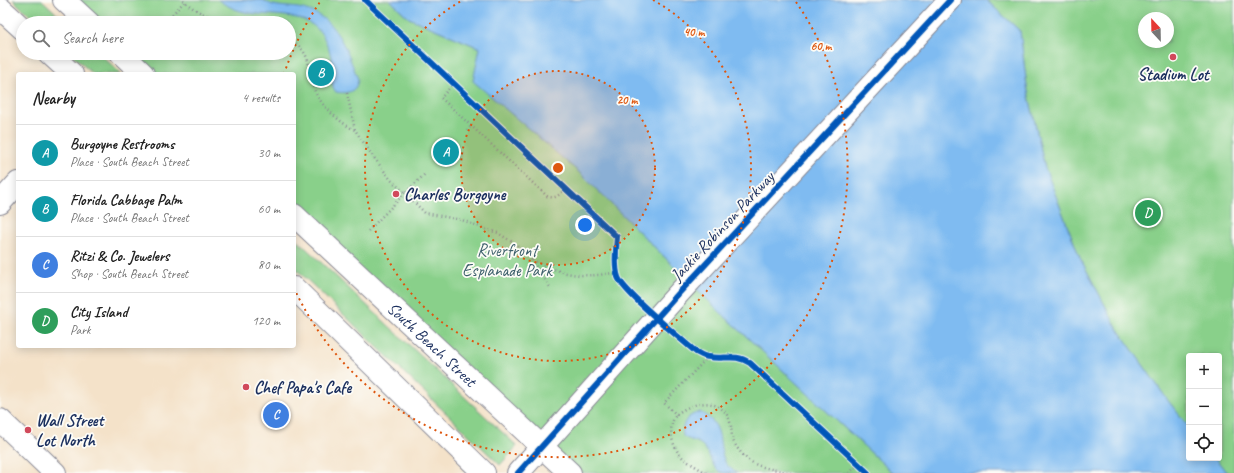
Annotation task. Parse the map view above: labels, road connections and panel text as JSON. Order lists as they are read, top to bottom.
{
  "streets": {
    "street": ["Jackie Robinson Parkway", "South Beach Street"]
  },
  "crossings": [
    ["Jackie Robinson Parkway", "South Beach Street"]
  ],
  "parks": ["Riverfront Esplanade Park"],
  "places": [
    "Stadium Lot",
    "Charles Burgoyne",
    "Chef Papa's Cafe",
    "Wall Street Lot North"
  ],
  "north": "top",
  "page": {
    "search": "Search here",
    "pins": [
      "B",
      "A",
      "D",
      "C"
    ],
    "heading": ["Nearby", "4 results"],
    "list": [
      {
        "mark": "A",
        "name": "Burgoyne Restrooms",
        "note": "Place · South Beach Street",
        "value": "30 m"
      },
      {
        "mark": "B",
        "name": "Florida Cabbage Palm",
        "note": "Place · South Beach Street",
        "value": "60 m"
      },
      {
        "mark": "C",
        "name": "Ritzi & Co. Jewelers",
        "note": "Shop · South Beach Street",
        "value": "80 m"
      },
      {
        "mark": "D",
        "name": "City Island",
        "note": "Park",
        "value": "120 m"
      }
    ],
    "map_buttons": ["+", "−"]
  },
  "rings": ["40 m", "60 m", "20 m"]
}
